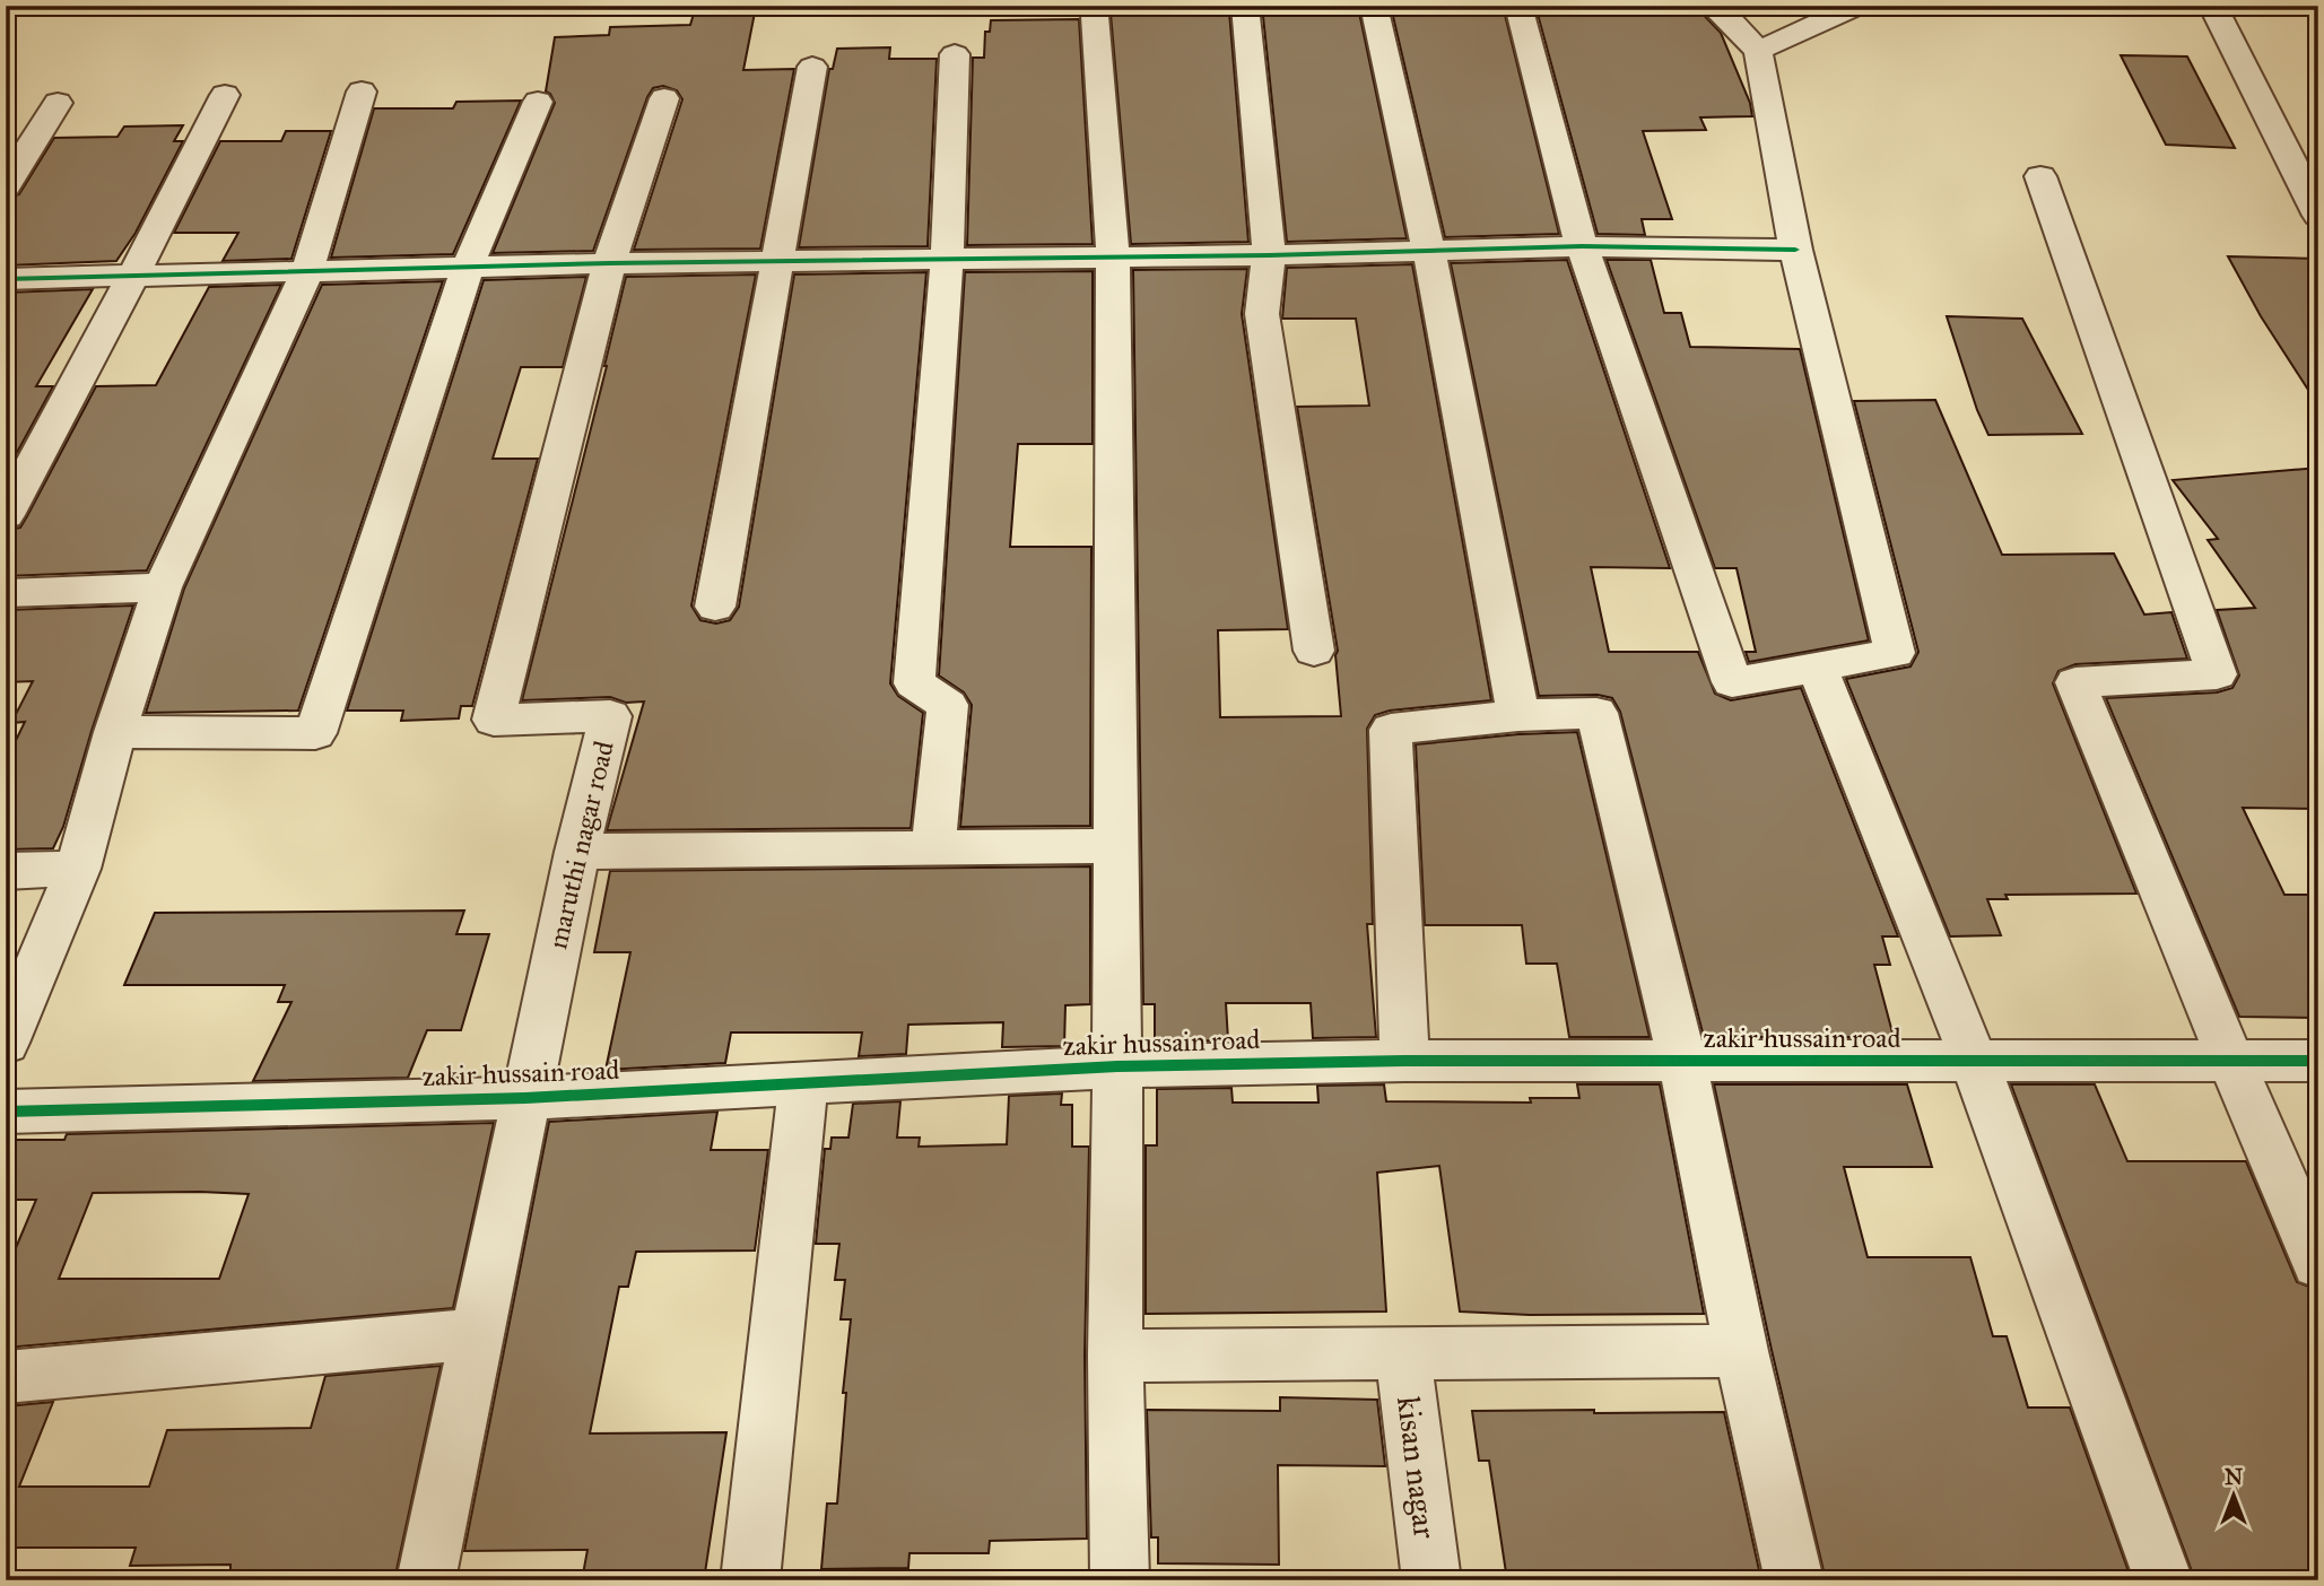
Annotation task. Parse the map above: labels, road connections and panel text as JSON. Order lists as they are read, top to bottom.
{
  "streets": {
    "street": ["maruthi nagar road", "zakir hussain road", "kisan nagar"]
  },
  "crossings": [
    ["maruthi nagar road", "zakir hussain road"]
  ],
  "north": "top"
}
